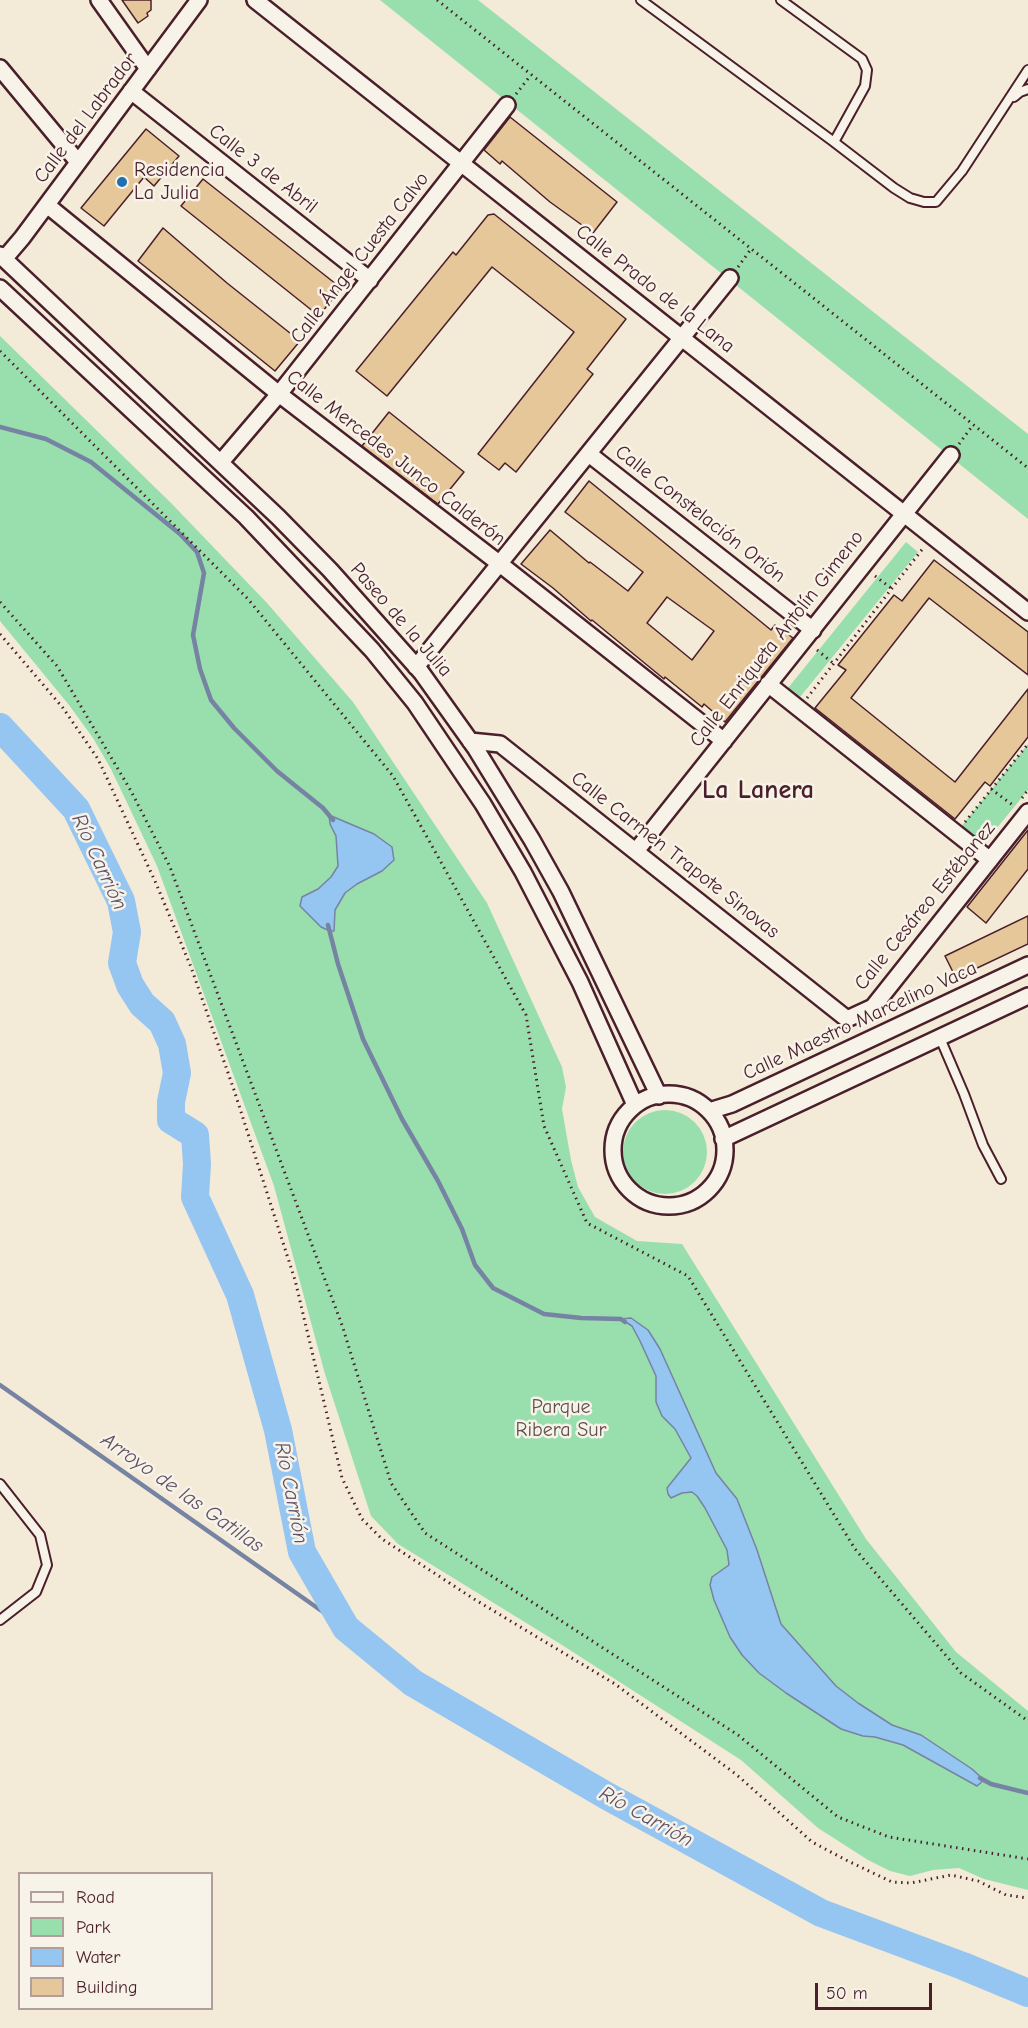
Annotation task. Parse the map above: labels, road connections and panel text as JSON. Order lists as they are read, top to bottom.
{
  "streets": {
    "street": [
      "Calle del Labrador",
      "Calle 3 de Abril",
      "Calle Ángel Cuesta Calvo",
      "Calle Prado de la Lana",
      "Calle Mercedes Junco Calderón",
      "Calle Constelación Orión",
      "Paseo de la Julia",
      "Calle Enriqueta Antolín Gimeno",
      "Calle Carmen Trapote Sinovas",
      "Calle Cesáreo Estébanez",
      "Calle Maestro Marcelino Vaca"
    ]
  },
  "crossings": [
    ["Calle del Labrador", "Calle 3 de Abril"],
    ["Calle del Labrador", "Calle Mercedes Junco Calderón"],
    ["Calle del Labrador", "Paseo de la Julia"],
    ["Calle 3 de Abril", "Calle Ángel Cuesta Calvo"],
    ["Calle Ángel Cuesta Calvo", "Calle Prado de la Lana"],
    ["Calle Ángel Cuesta Calvo", "Calle Mercedes Junco Calderón"],
    ["Calle Ángel Cuesta Calvo", "Paseo de la Julia"],
    ["Calle Prado de la Lana", "Calle Enriqueta Antolín Gimeno"],
    ["Calle Mercedes Junco Calderón", "Calle Enriqueta Antolín Gimeno"],
    ["Calle Constelación Orión", "Calle Enriqueta Antolín Gimeno"],
    ["Paseo de la Julia", "Calle Carmen Trapote Sinovas"],
    ["Paseo de la Julia", "Calle Maestro Marcelino Vaca"],
    ["Calle Enriqueta Antolín Gimeno", "Calle Carmen Trapote Sinovas"],
    ["Calle Carmen Trapote Sinovas", "Calle Cesáreo Estébanez"]
  ],
  "districts": ["La Lanera"],
  "water": ["Río Carrión", "Arroyo de las Gatillas"],
  "parks": ["Parque Ribera Sur"],
  "places": ["Residencia La Julia"],
  "legend": [
    "Road",
    "Park",
    "Water",
    "Building"
  ],
  "scale_bar": "50 m"
}
